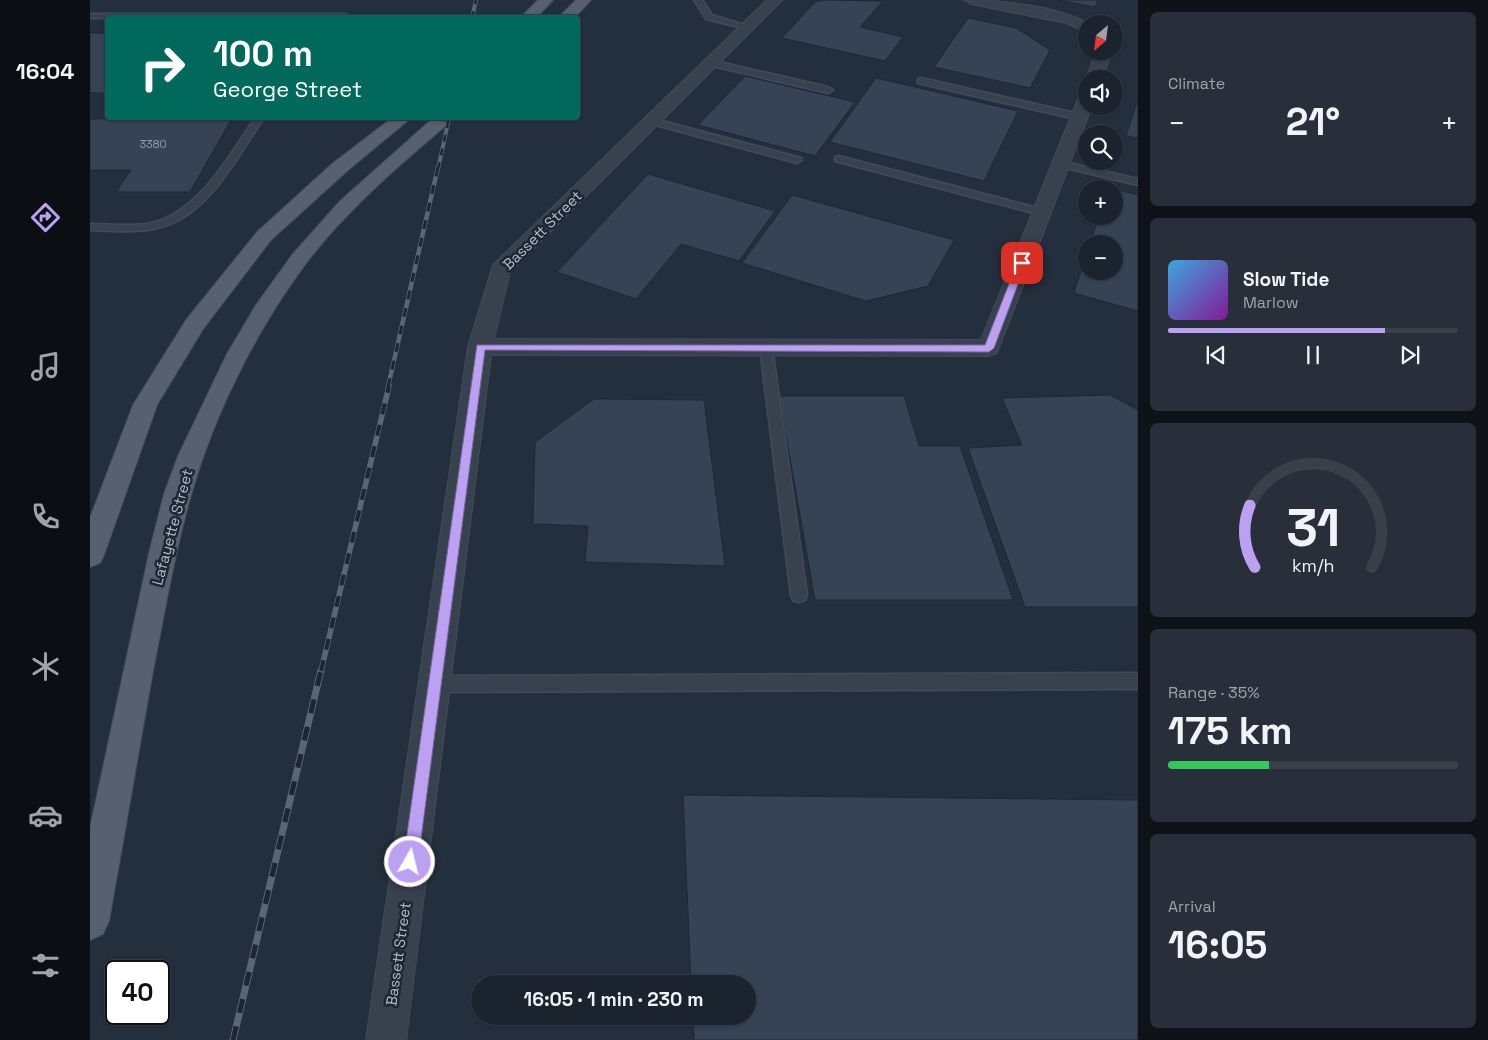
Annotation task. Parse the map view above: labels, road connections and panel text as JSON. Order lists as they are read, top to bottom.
{
  "streets": {
    "main road": ["Lafayette Street"],
    "street": ["Bassett Street"]
  },
  "house_numbers": ["3380"],
  "north": "bottom left",
  "page": {
    "tabs": "16:04",
    "tile": [
      "Climate",
      ["Range · 35%", "175 km"],
      ["Arrival", "16:05"]
    ],
    "map_buttons": ["+", "−"],
    "turn": ["100 m", "George Street"],
    "heat": ["−", "21°", "+"],
    "song": ["Slow Tide", "Marlow"],
    "limit": "40",
    "trip": "16:05 · 1 min · 230 m",
    "gauge": ["31", "km/h"]
  }
}
